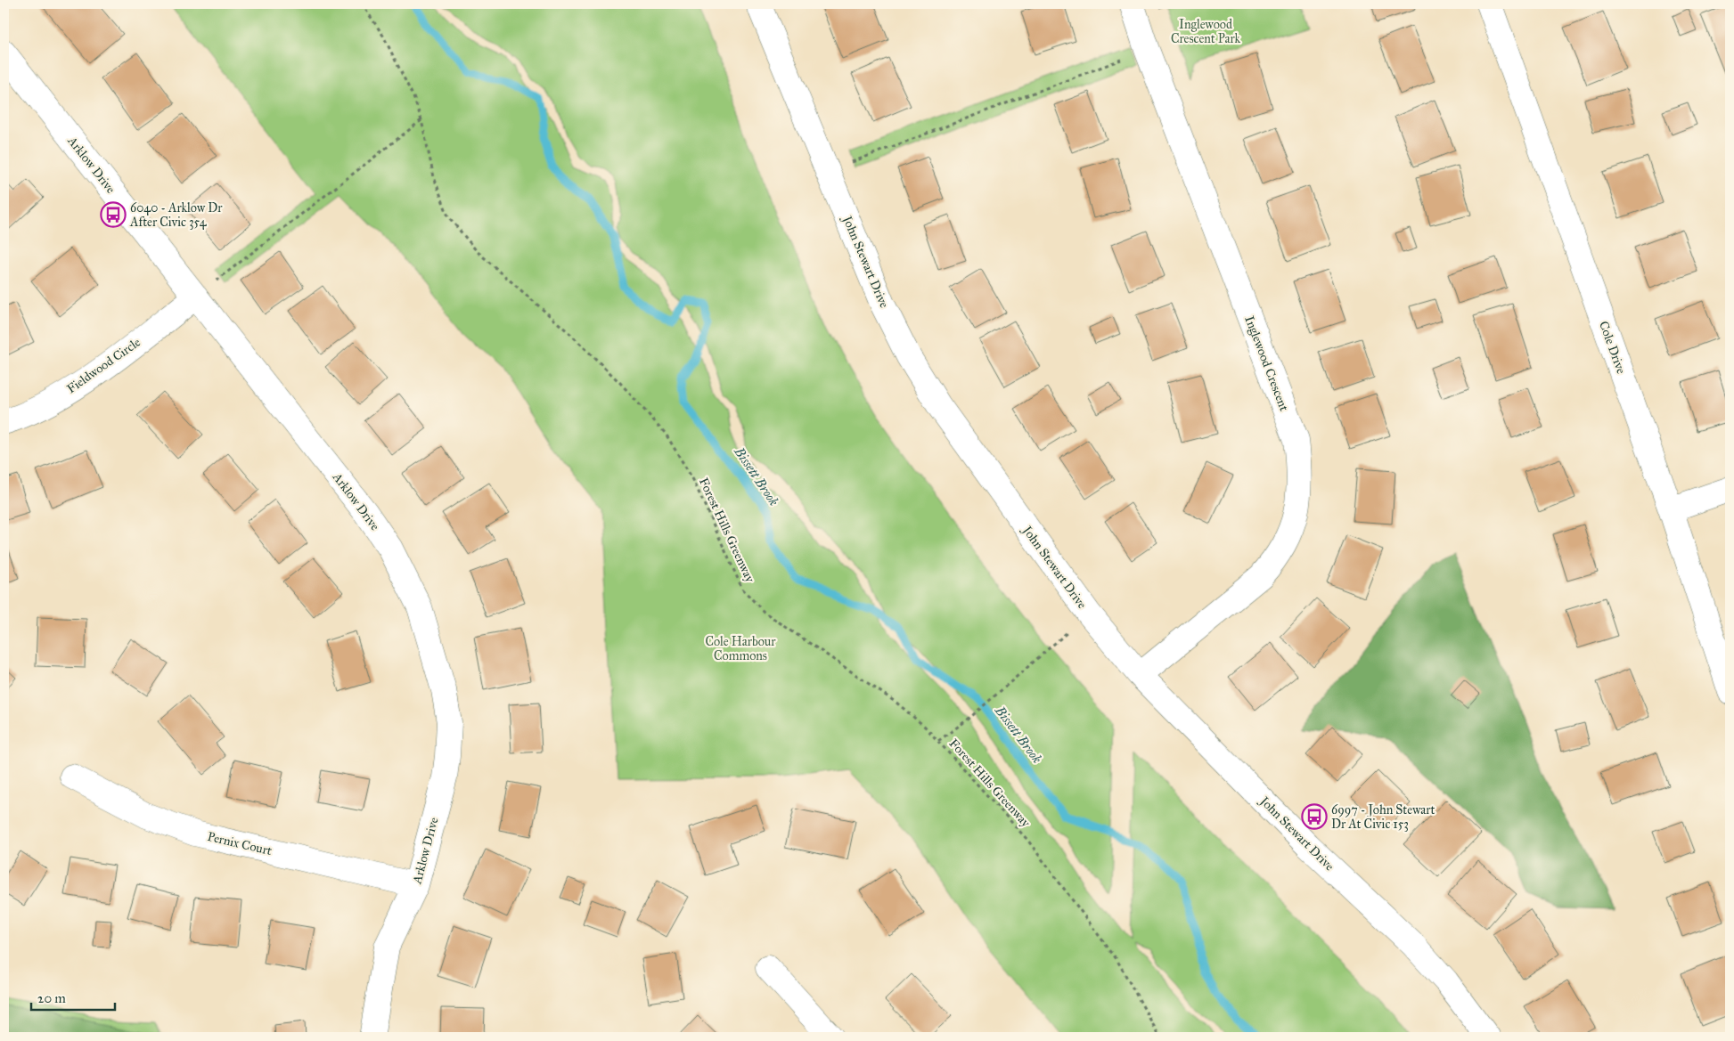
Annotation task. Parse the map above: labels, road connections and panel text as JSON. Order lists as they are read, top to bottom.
{
  "streets": {
    "street": [
      "Arklow Drive",
      "John Stewart Drive",
      "Cole Drive",
      "Inglewood Crescent",
      "Fieldwood Circle",
      "Pernix Court"
    ],
    "path": ["Forest Hills Greenway"]
  },
  "crossings": [
    ["Arklow Drive", "Fieldwood Circle"],
    ["Arklow Drive", "Pernix Court"],
    ["John Stewart Drive", "Inglewood Crescent"]
  ],
  "water": ["Bissett Brook"],
  "parks": ["Inglewood Crescent Park", "Cole Harbour Commons"],
  "places": {
    "bus stop": ["6040 - Arklow Dr After Civic 354", "6997 - John Stewart Dr At Civic 153"]
  },
  "scale_bar": "20 m"
}
